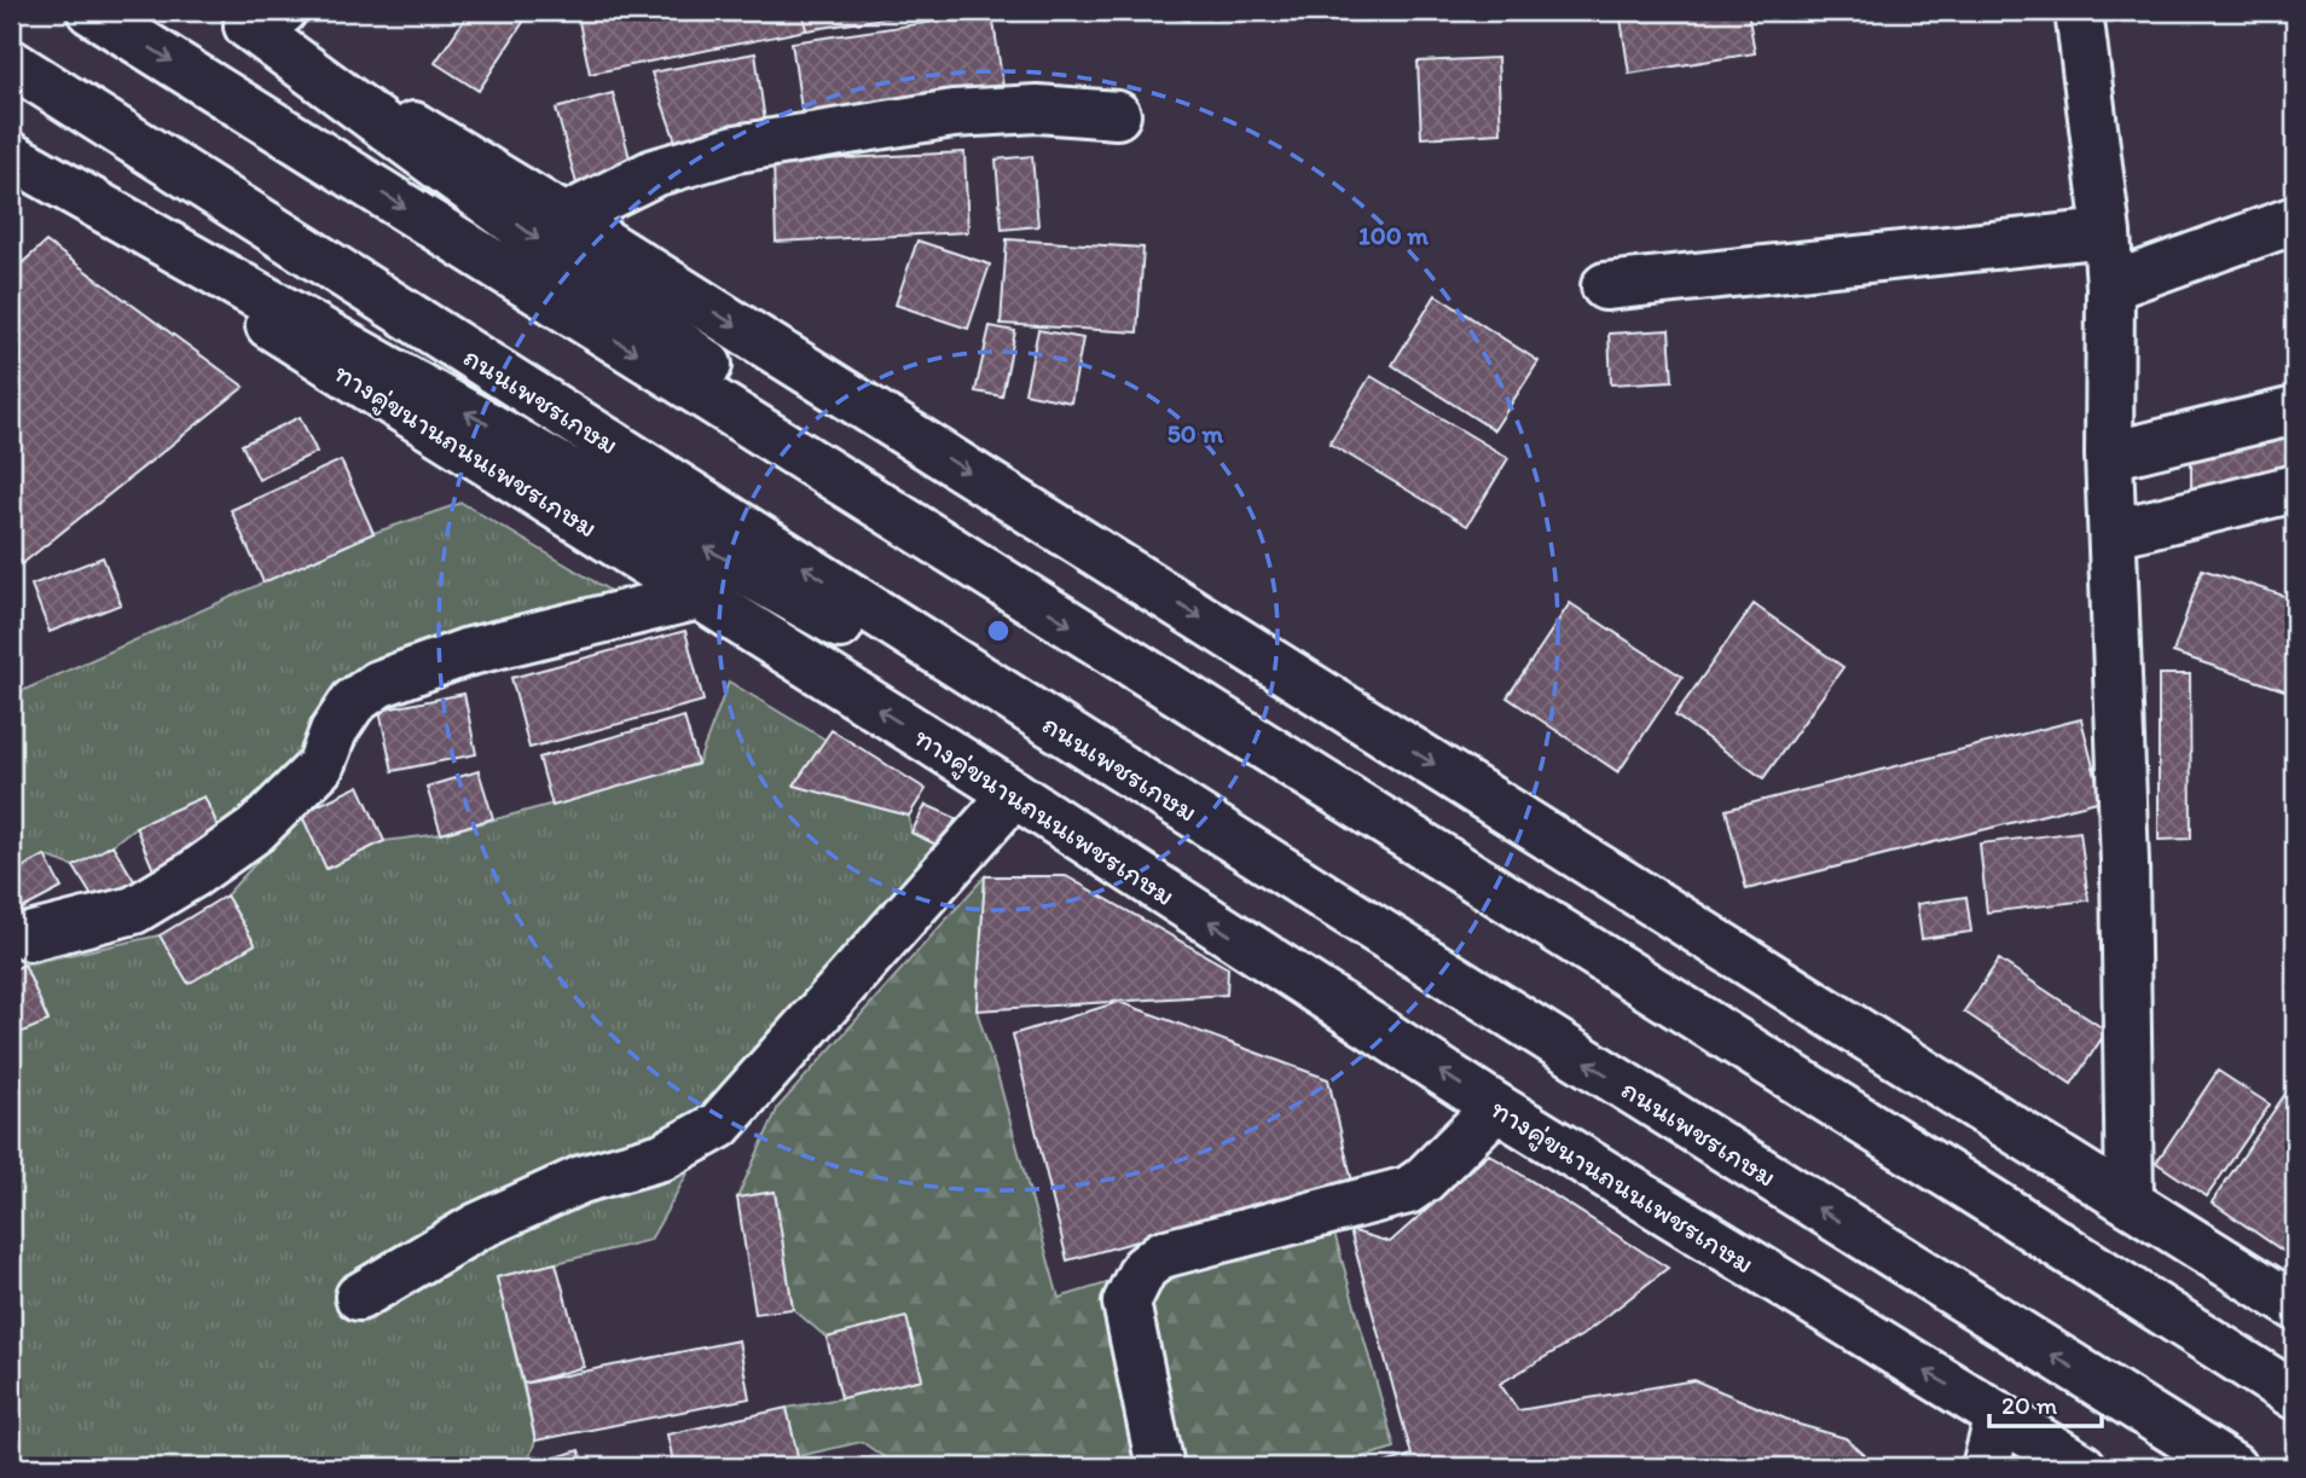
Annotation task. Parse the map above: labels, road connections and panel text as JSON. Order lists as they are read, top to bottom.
{
  "streets": {
    "main road": ["ถนนเพชรเกษม", "ทางคู่ขนานถนนเพชรเกษม"]
  },
  "scale_bar": "20 m",
  "rings": ["100 m", "50 m"]
}
